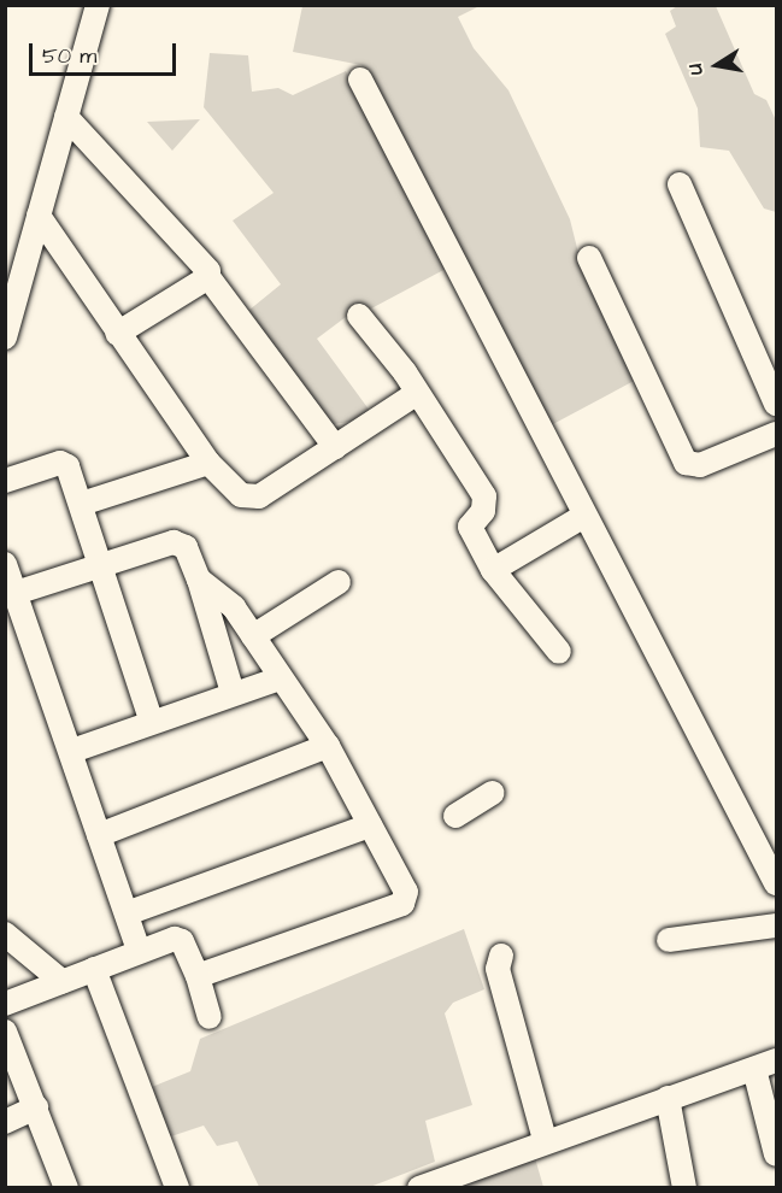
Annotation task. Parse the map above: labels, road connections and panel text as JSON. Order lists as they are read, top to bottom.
{
  "scale_bar": "50 m",
  "north": "left"
}
